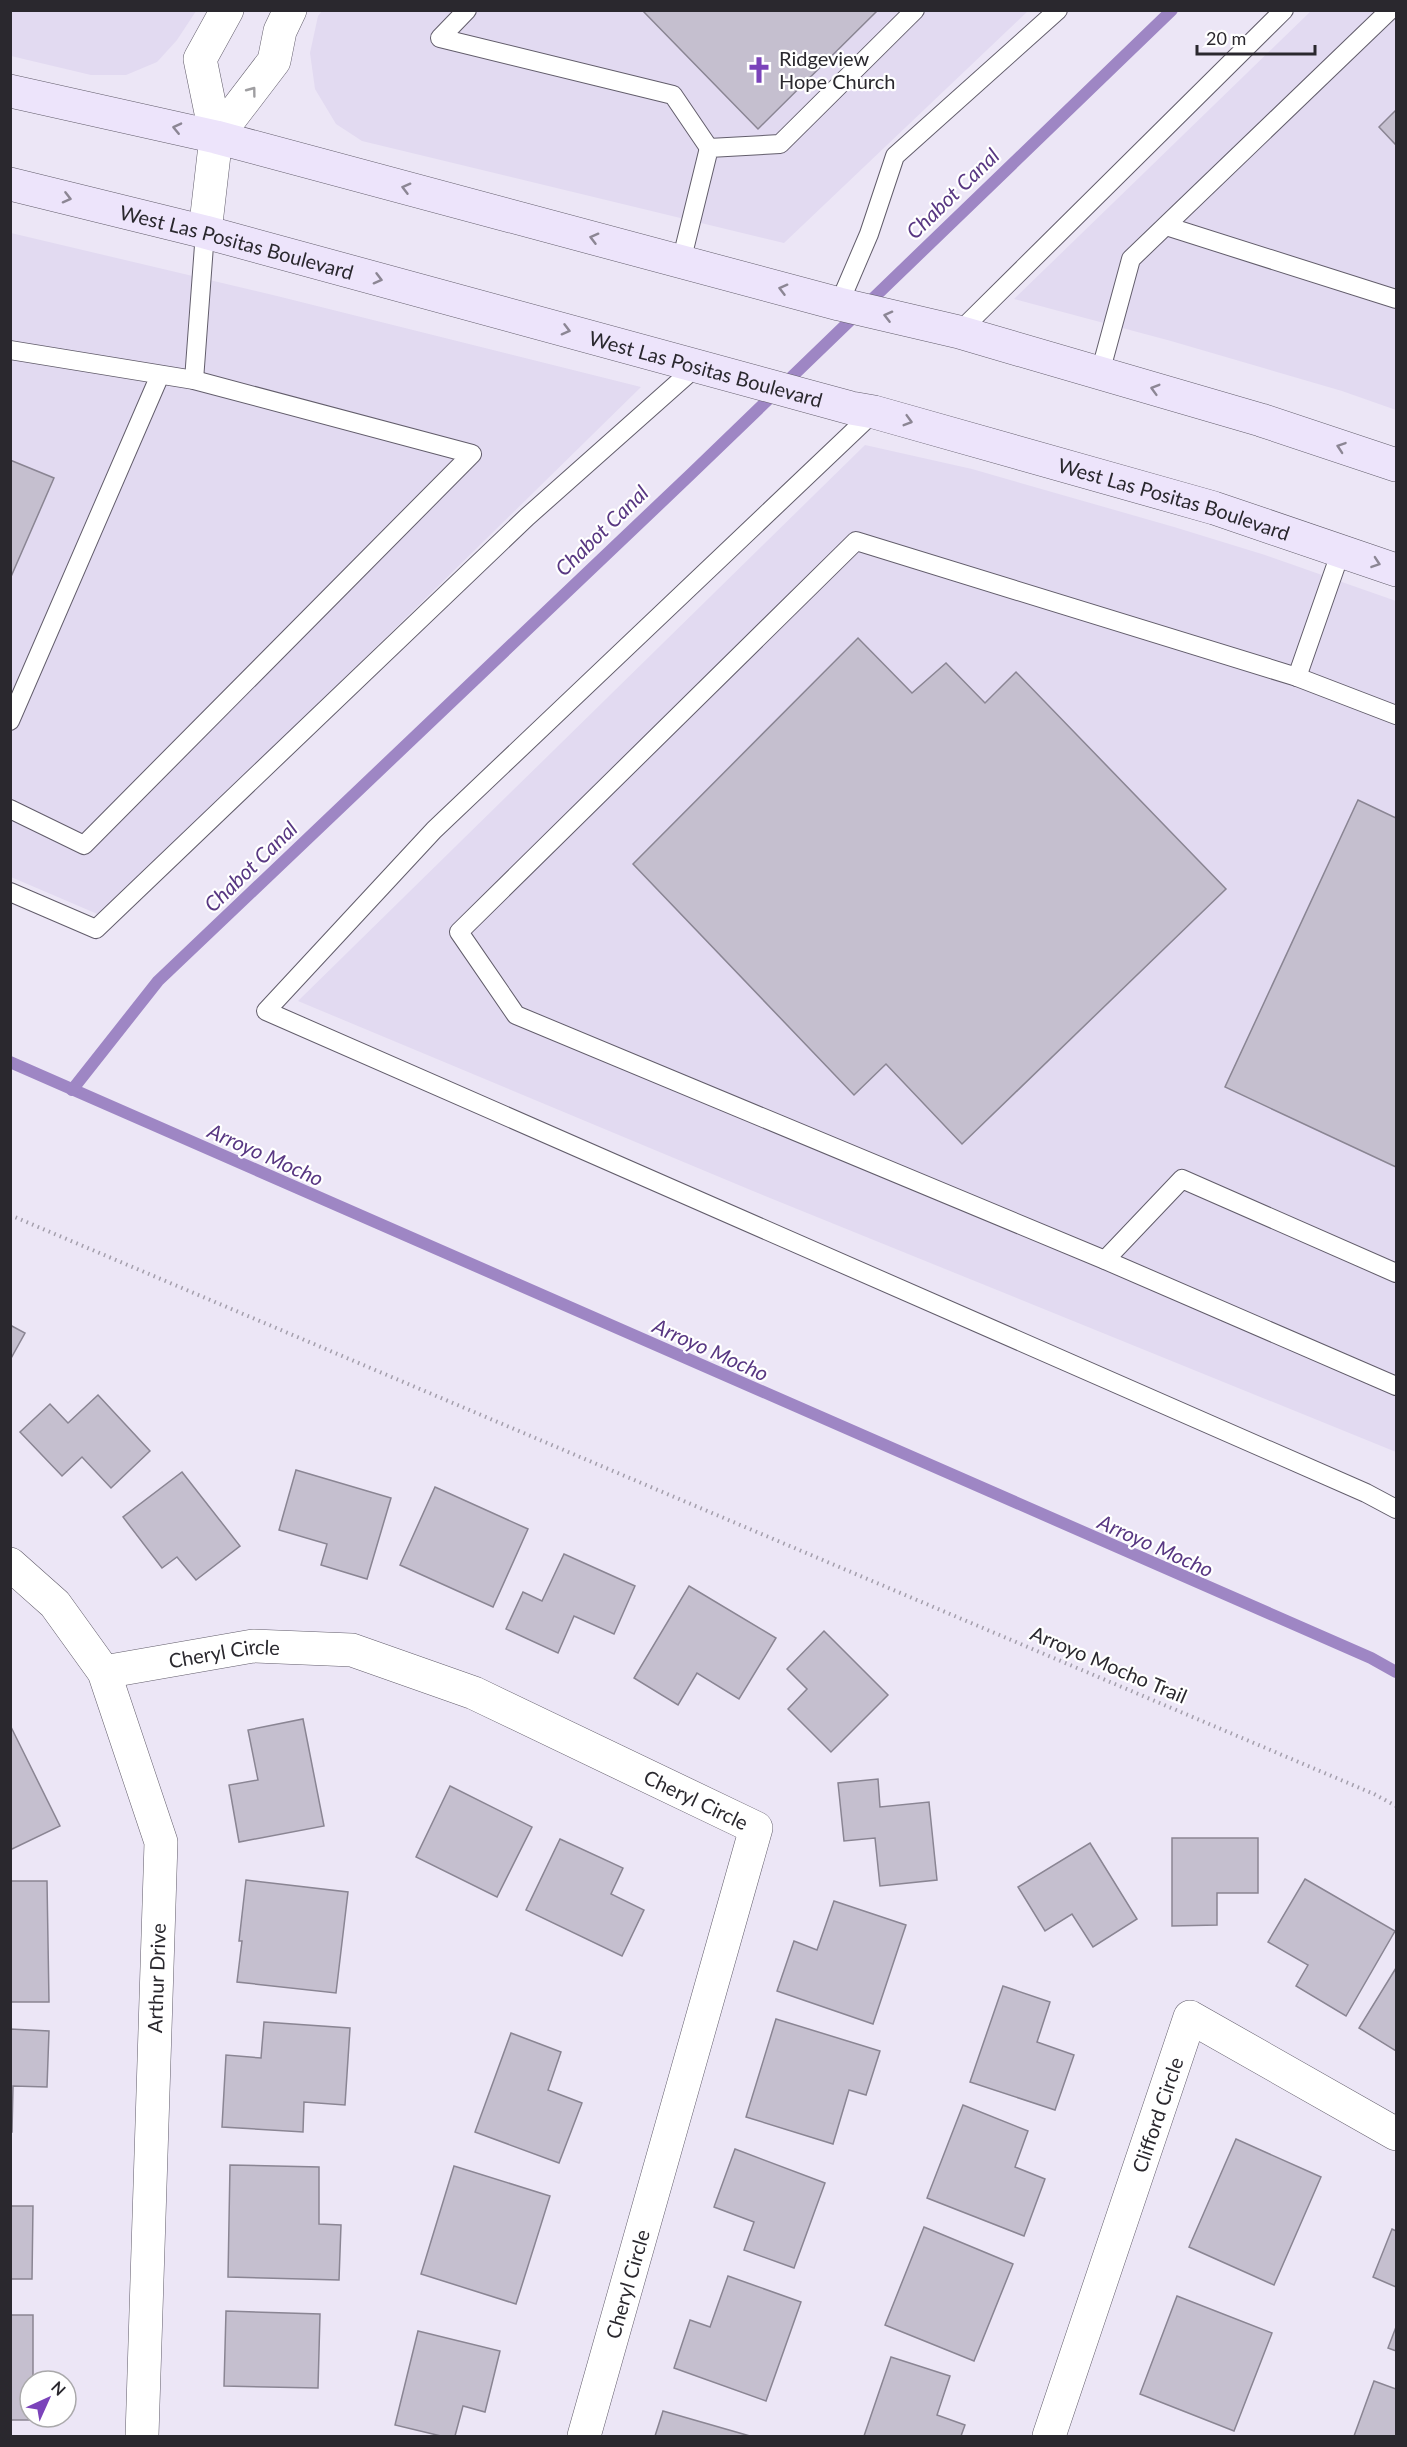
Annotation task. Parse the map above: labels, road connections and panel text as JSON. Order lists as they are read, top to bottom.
{
  "streets": {
    "main road": ["West Las Positas Boulevard"],
    "street": ["Cheryl Circle", "Arthur Drive", "Clifford Circle"],
    "path": ["Arroyo Mocho Trail"]
  },
  "crossings": [
    ["Cheryl Circle", "Arthur Drive"]
  ],
  "water": ["Chabot Canal", "Arroyo Mocho"],
  "places": {
    "church": ["Ridgeview Hope Church"]
  },
  "scale_bar": "20 m",
  "north": "top right"
}
